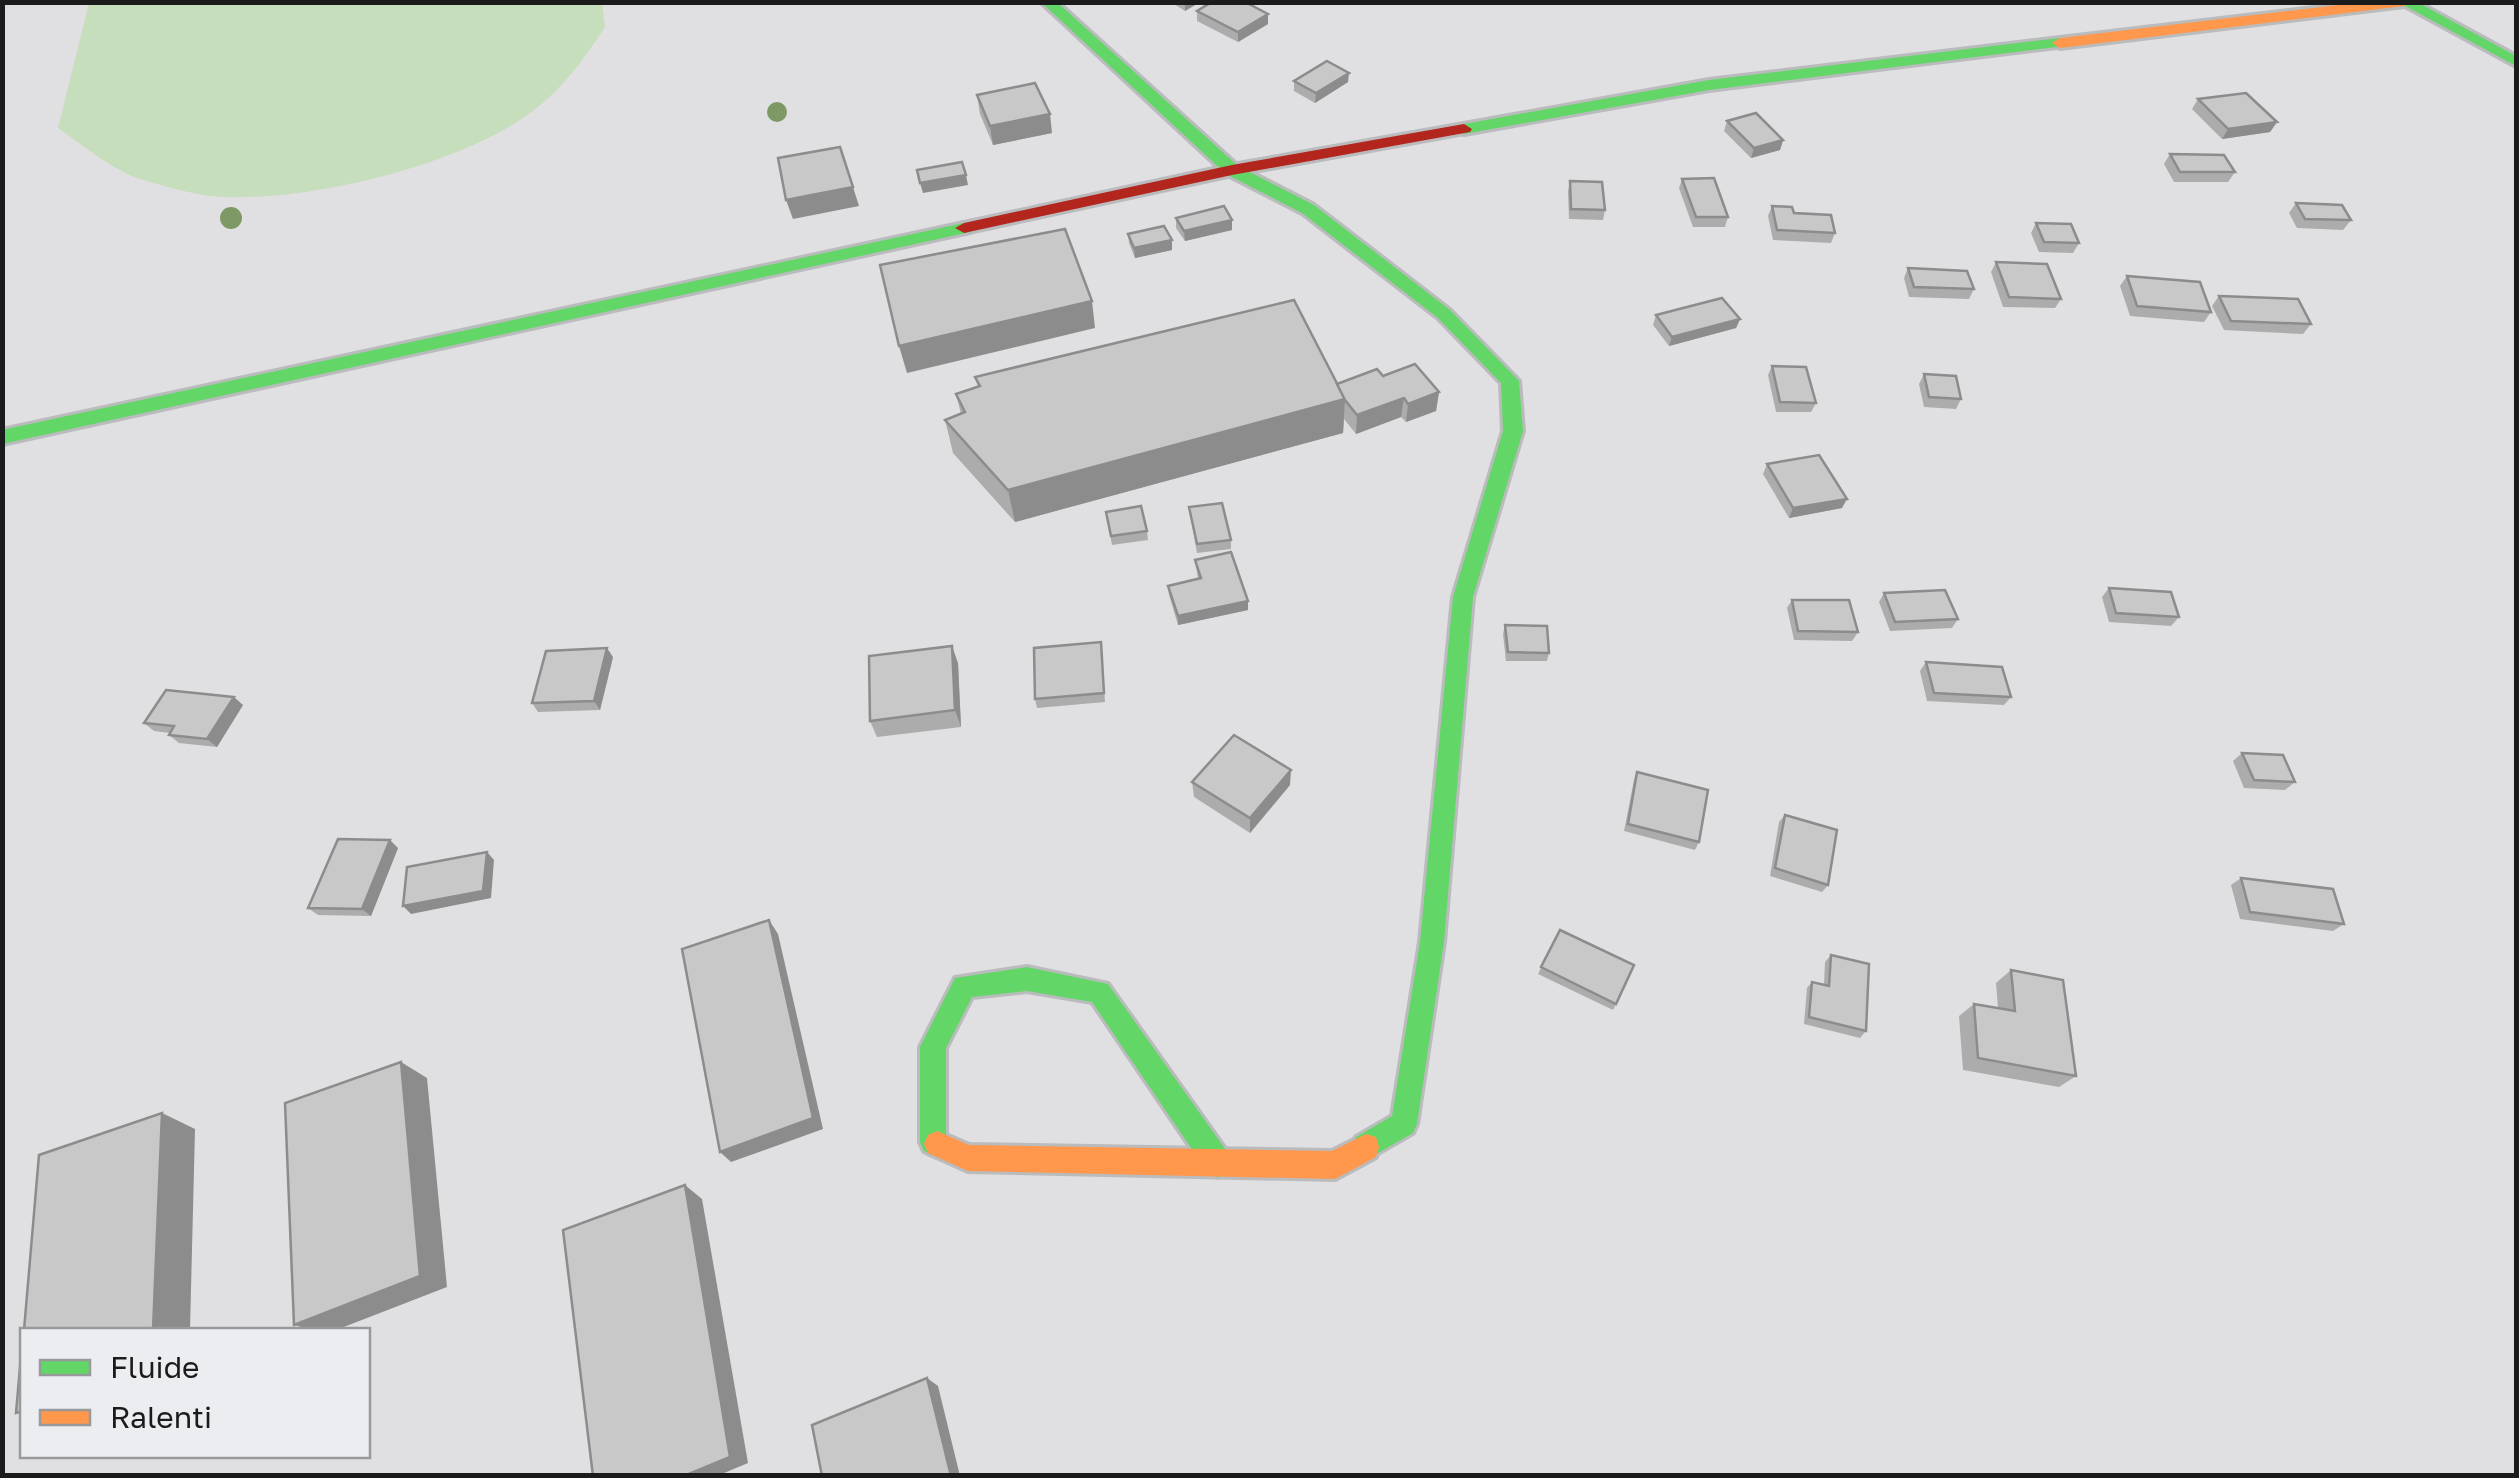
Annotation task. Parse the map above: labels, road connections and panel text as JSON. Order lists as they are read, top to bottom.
{
  "legend": ["Fluide", "Ralenti"]
}
